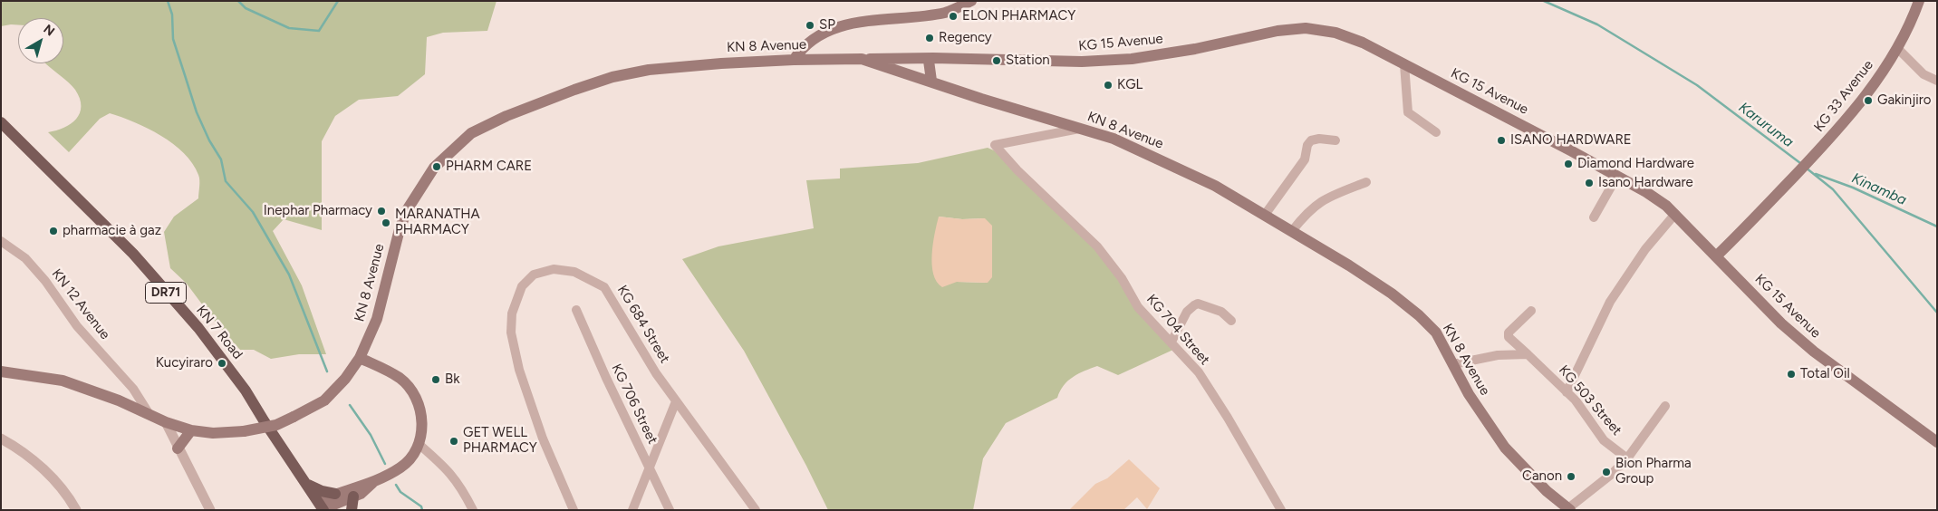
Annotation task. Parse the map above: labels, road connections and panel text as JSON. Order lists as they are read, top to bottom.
{
  "streets": {
    "main road": [
      "KG 15 Avenue",
      "KN 8 Avenue",
      "KG 33 Avenue",
      "DR71",
      "KN 7 Road"
    ],
    "street": [
      "KN 12 Avenue",
      "KG 684 Street",
      "KG 704 Street",
      "KG 503 Street",
      "KG 706 Street"
    ]
  },
  "crossings": [
    ["KG 15 Avenue", "KN 8 Avenue"],
    ["KG 15 Avenue", "KG 33 Avenue"],
    ["KN 8 Avenue", "KN 12 Avenue"],
    ["KN 8 Avenue", "KG 704 Street"]
  ],
  "water": ["Karuruma", "Kinamba"],
  "places": [
    "ELON PHARMACY",
    "SP",
    "Regency",
    "Station",
    "KGL",
    "Gakinjiro",
    "ISANO HARDWARE",
    "Diamond Hardware",
    "PHARM CARE",
    "Isano Hardware",
    "Inephar Pharmacy",
    "MARANATHA PHARMACY",
    "pharmacie à gaz",
    "Kucyiraro",
    "Total Oil",
    "Bk",
    "GET WELL PHARMACY",
    "Bion Pharma Group",
    "Canon"
  ],
  "north": "top right"
}
